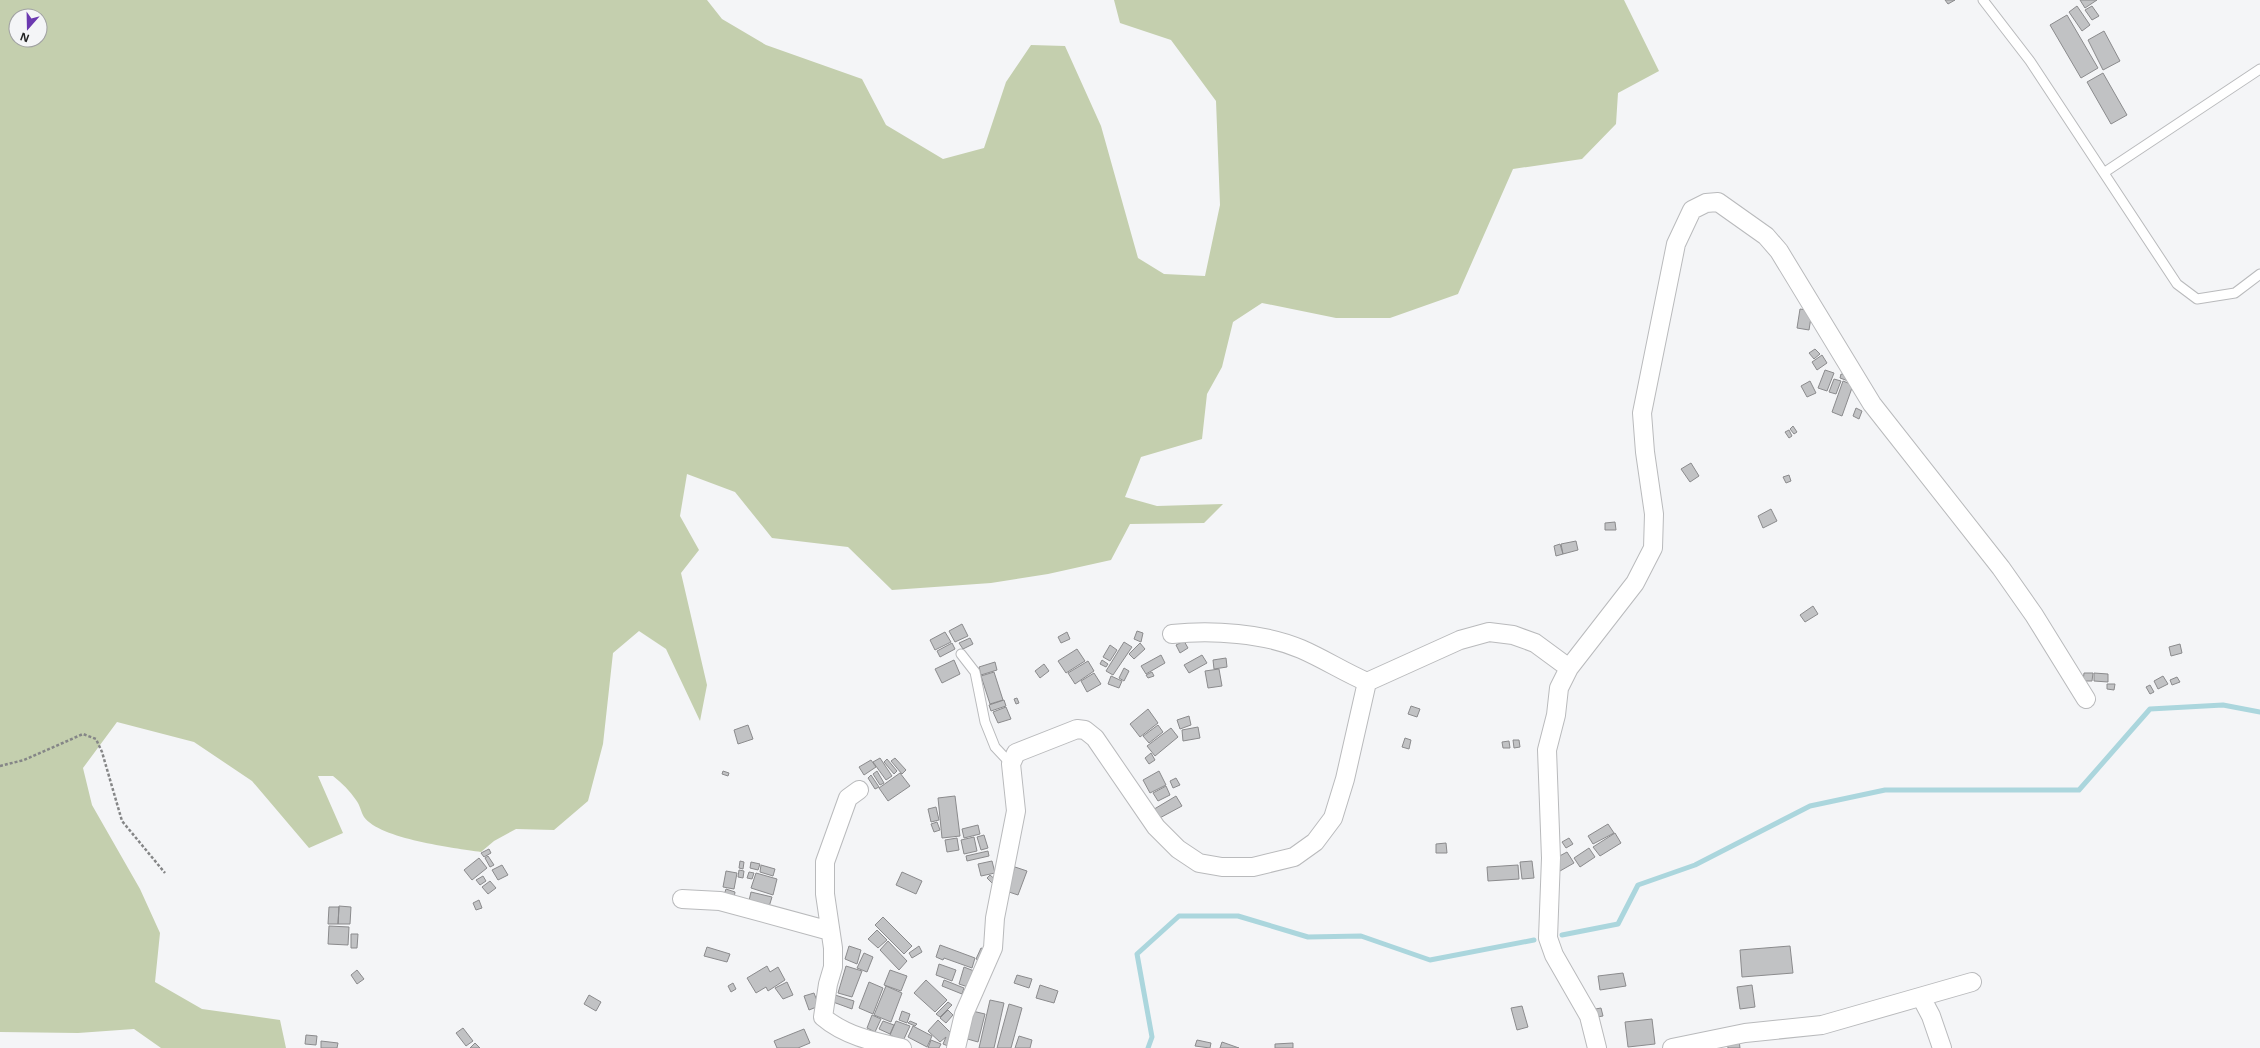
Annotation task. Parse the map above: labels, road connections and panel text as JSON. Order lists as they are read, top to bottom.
{
  "north": "bottom"
}
